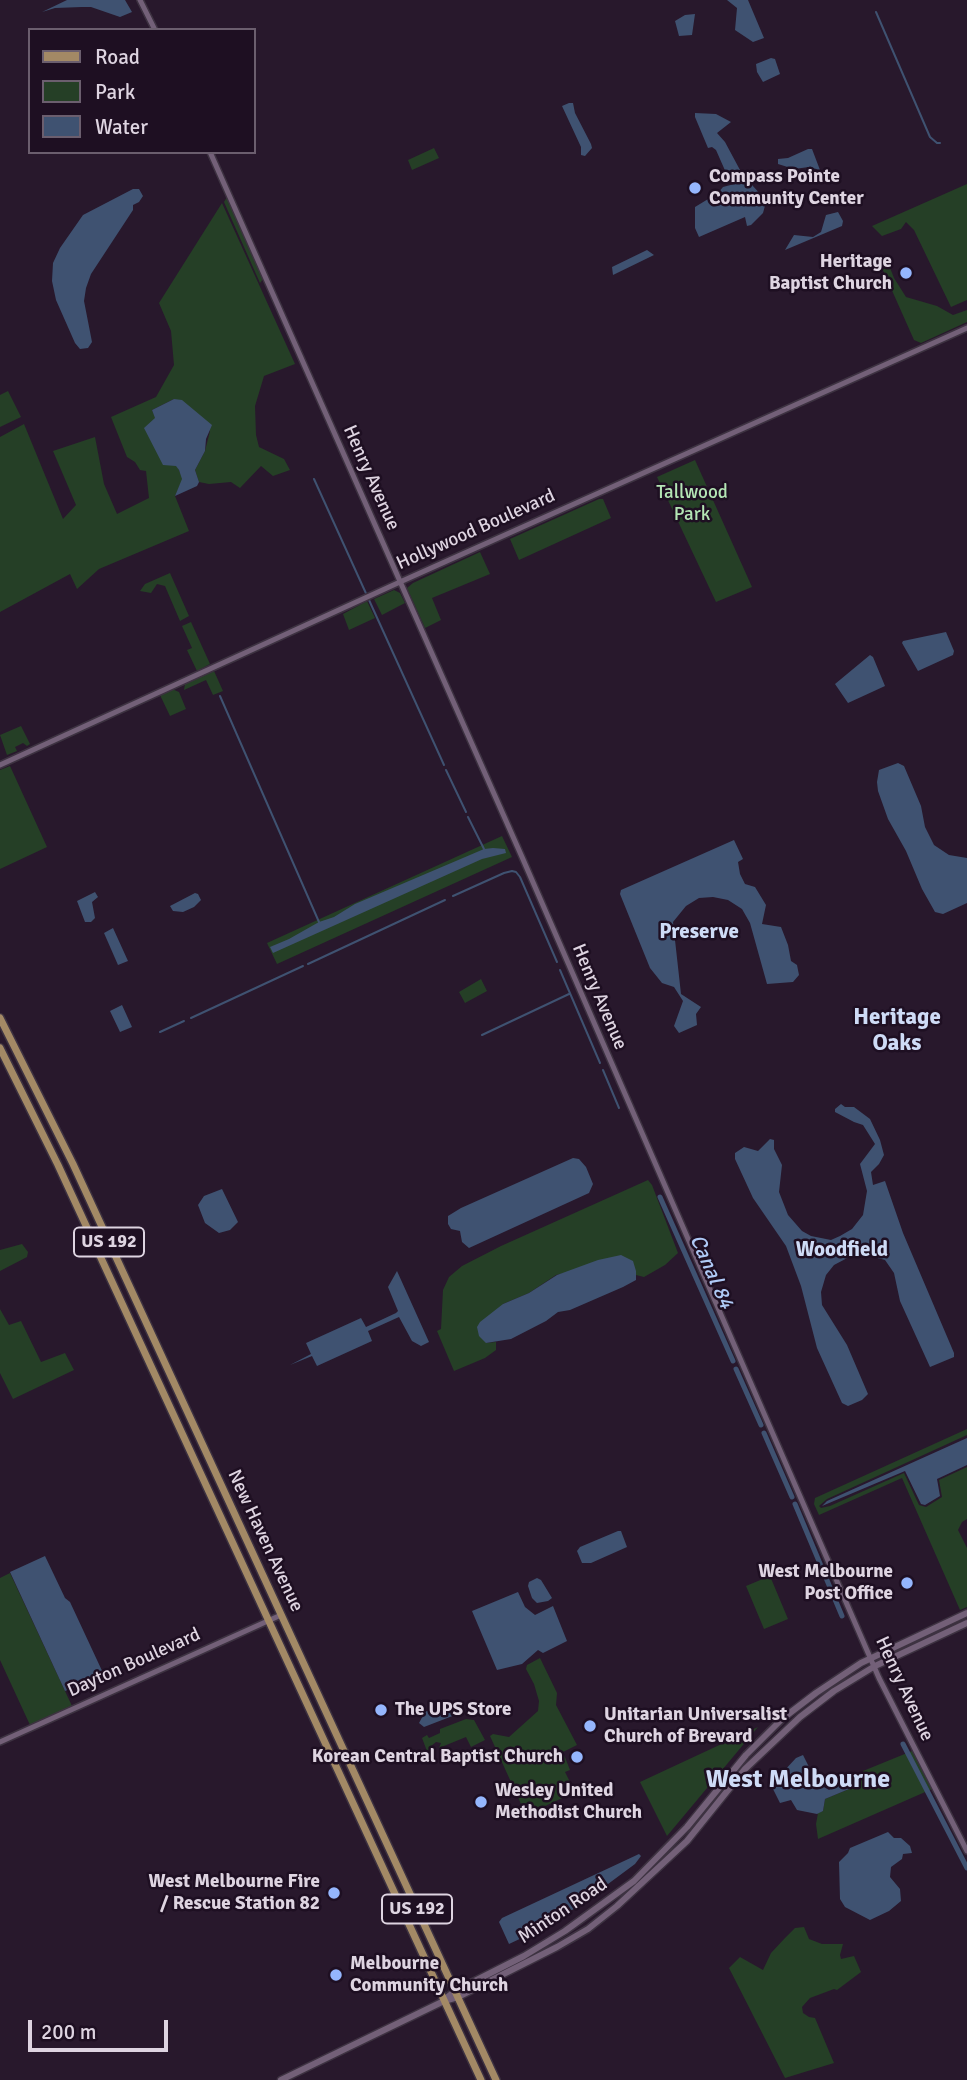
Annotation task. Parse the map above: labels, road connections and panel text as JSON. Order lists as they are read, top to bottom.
{
  "streets": {
    "main road": ["US 192", "New Haven Avenue", "Minton Road"],
    "street": ["Henry Avenue", "Hollywood Boulevard", "Dayton Boulevard"]
  },
  "crossings": [
    ["Henry Avenue", "Hollywood Boulevard"],
    ["Henry Avenue", "Minton Road"],
    ["New Haven Avenue", "Dayton Boulevard"],
    ["New Haven Avenue", "Minton Road"]
  ],
  "districts": [
    "Preserve",
    "Heritage Oaks",
    "Woodfield",
    "West Melbourne"
  ],
  "water": ["Canal 84"],
  "parks": ["Tallwood Park"],
  "places": [
    "Compass Pointe Community Center",
    "Heritage Baptist Church",
    "West Melbourne Post Office",
    "The UPS Store",
    "Unitarian Universalist Church of Brevard",
    "Korean Central Baptist Church",
    "Wesley United Methodist Church",
    "West Melbourne Fire / Rescue Station 82",
    "Melbourne Community Church"
  ],
  "legend": ["Road", "Park", "Water"],
  "scale_bar": "200 m"
}
